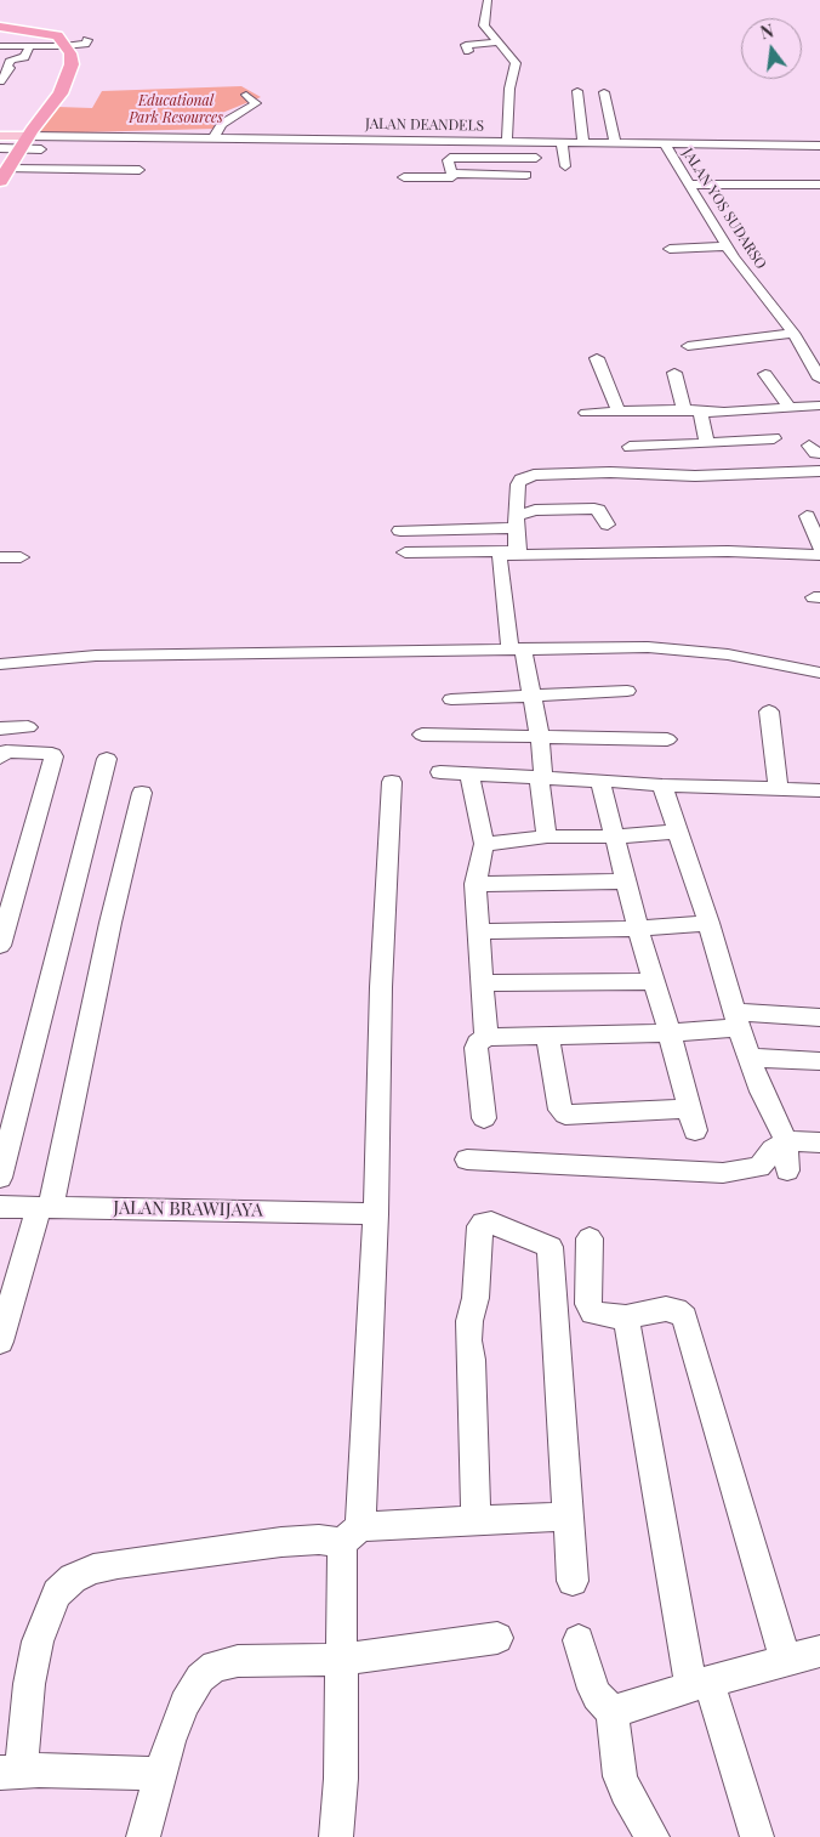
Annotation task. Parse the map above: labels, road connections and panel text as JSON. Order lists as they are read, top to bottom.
{
  "streets": {
    "street": ["JALAN DEANDELS", "JALAN YOS SUDARSO", "JALAN BRAWIJAYA"]
  },
  "crossings": [
    ["JALAN DEANDELS", "JALAN YOS SUDARSO"]
  ],
  "parks": ["Educational Park Resources"],
  "north": "top"
}
